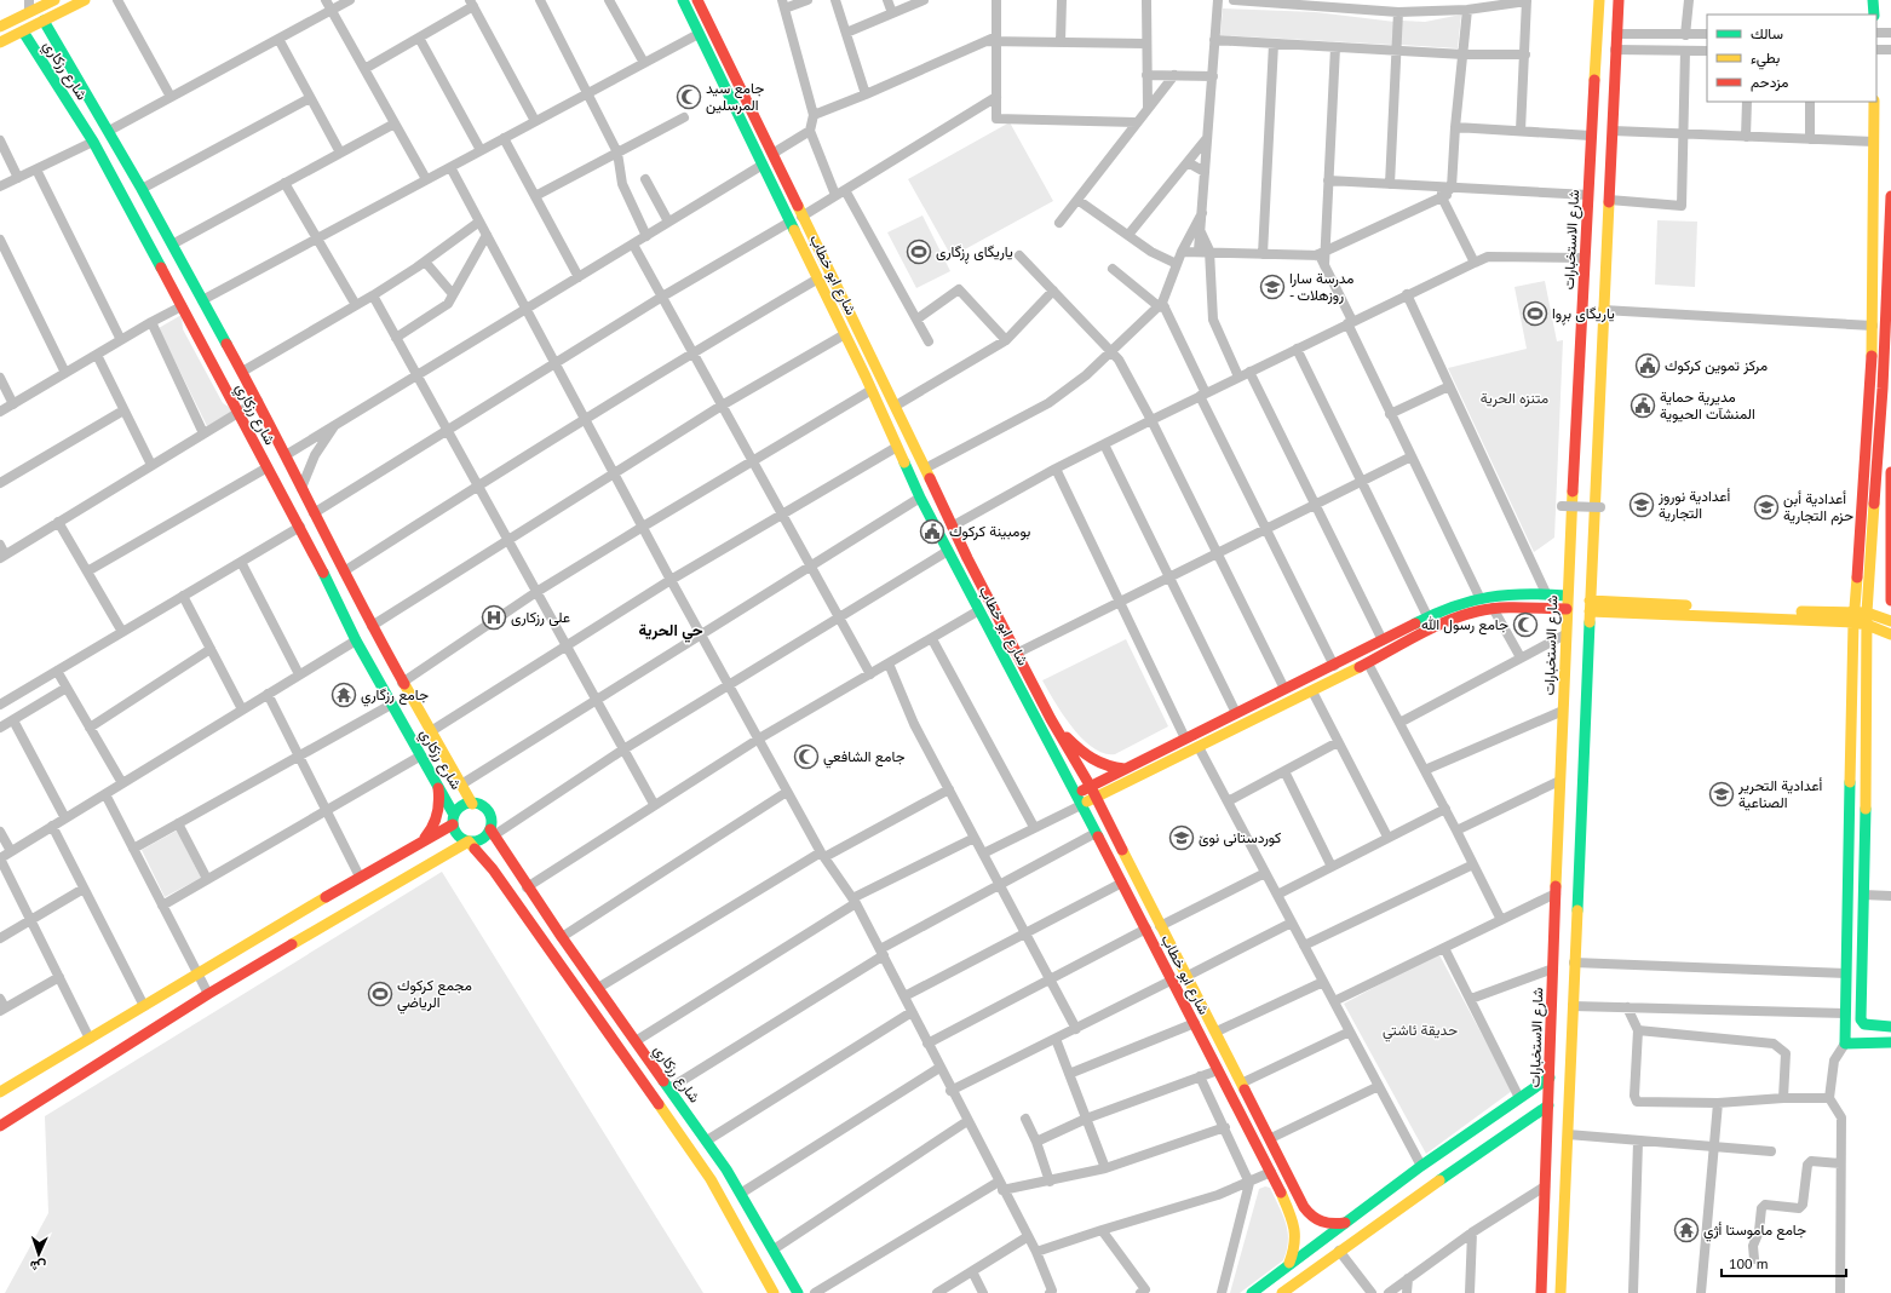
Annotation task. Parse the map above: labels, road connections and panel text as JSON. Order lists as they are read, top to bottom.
{
  "streets": {
    "main road": ["شارع رزكاري", "شارع الاستخبارات", "شارع ابو خطاب"]
  },
  "districts": ["حي الحرية"],
  "parks": ["متنزه الحرية", "حديقة ئاشتي"],
  "places": {
    "mosque": ["جامع سيد المرسلين", "جامع رسول الله", "جامع الشافعي"],
    "sports": ["یاریگای ڕزگاری", "یاریگای بڕوا", "مجمع كركوك الرياضي"],
    "school or university": [
      "مدرسة سارا - روزهلات",
      "أعدادية نوروز التجارية",
      "أعدادية أبن حزم التجارية",
      "أعدادية التحرير الصناعية",
      "کوردستانی نوێ"
    ],
    "public building": ["مركز تموين كركوك", "مديرية حماية المنشآت الحيوية", "بومبينة كركوك"],
    "hospital": ["على رزكارى"],
    "temple": ["جامع رزگاري", "جامع ماموستا أژي"]
  },
  "legend": ["سالك", "بطيء", "مزدحم"],
  "scale_bar": "100 m",
  "north": "bottom"
}
